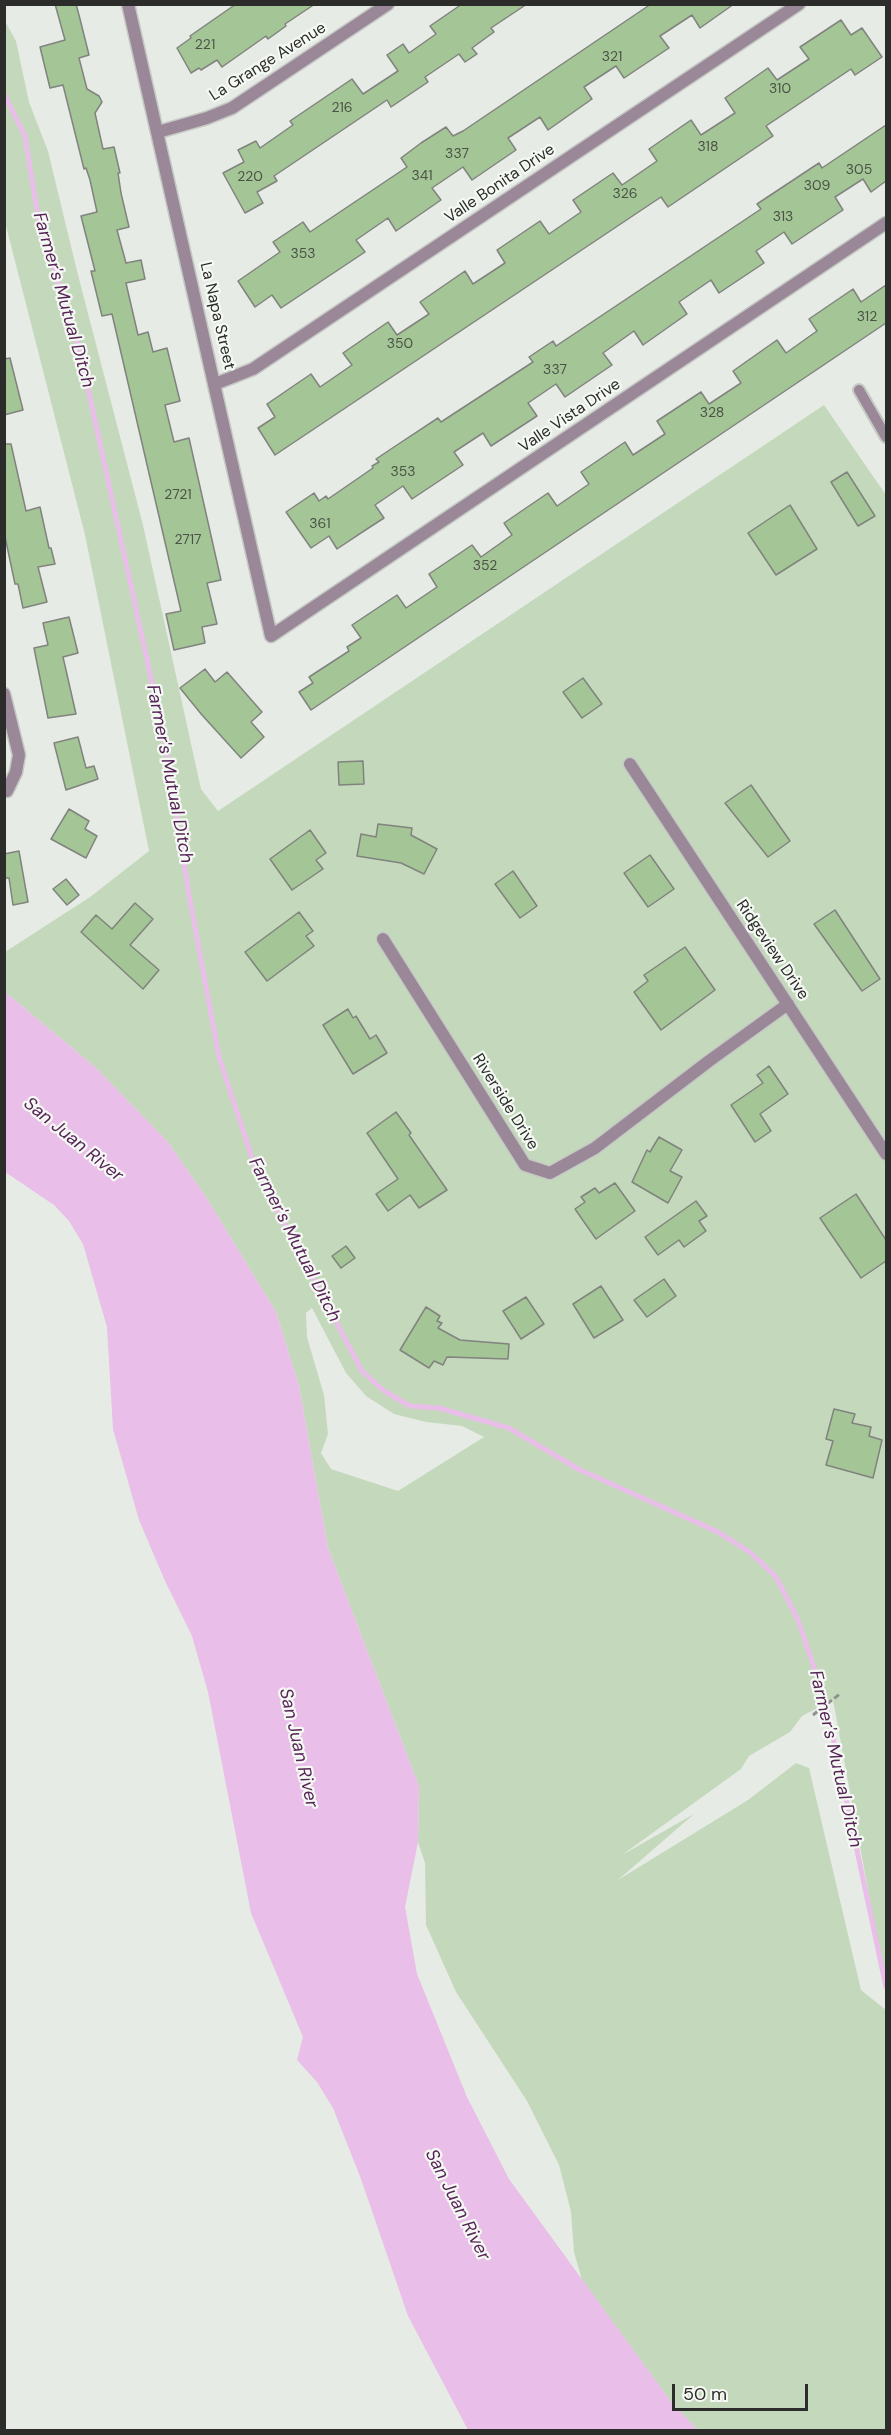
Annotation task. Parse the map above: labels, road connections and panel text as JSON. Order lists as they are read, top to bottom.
{
  "streets": {
    "street": [
      "La Grange Avenue",
      "Valle Bonita Drive",
      "La Napa Street",
      "Valle Vista Drive",
      "Ridgeview Drive",
      "Riverside Drive"
    ]
  },
  "crossings": [
    ["La Grange Avenue", "La Napa Street"],
    ["Valle Bonita Drive", "La Napa Street"],
    ["La Napa Street", "Valle Vista Drive"],
    ["Ridgeview Drive", "Riverside Drive"]
  ],
  "water": ["Farmer's Mutual Ditch", "San Juan River"],
  "house_numbers": [
    "221",
    "321",
    "310",
    "216",
    "318",
    "337",
    "305",
    "341",
    "220",
    "309",
    "326",
    "313",
    "353",
    "312",
    "350",
    "337",
    "328",
    "353",
    "2721",
    "361",
    "2717",
    "352"
  ],
  "scale_bar": "50 m"
}
